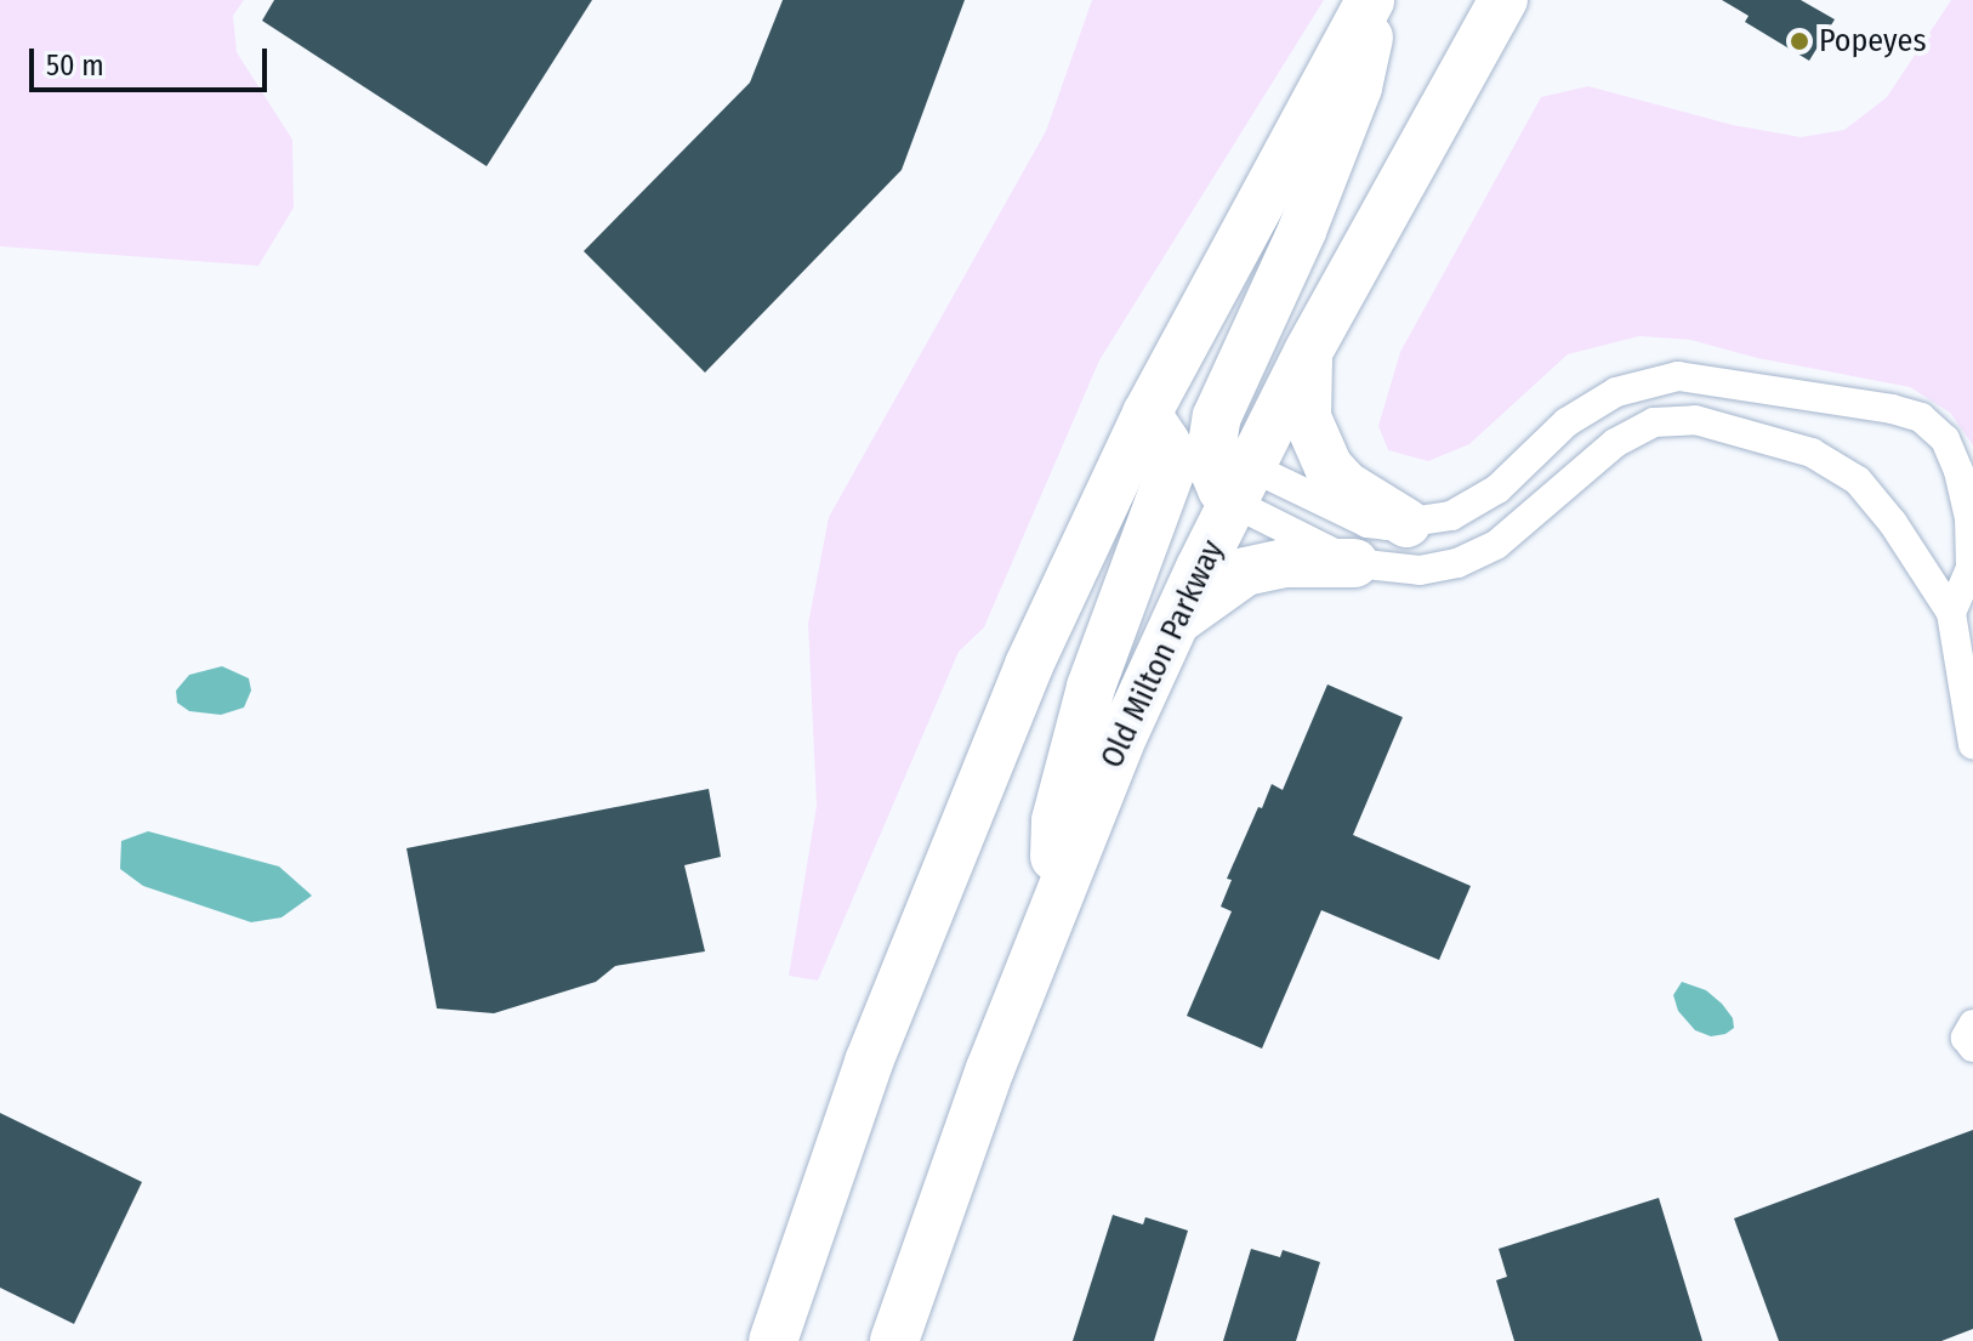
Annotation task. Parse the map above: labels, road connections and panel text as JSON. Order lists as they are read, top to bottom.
{
  "streets": {
    "highway": ["Old Milton Parkway"]
  },
  "places": ["Popeyes"],
  "scale_bar": "50 m"
}
